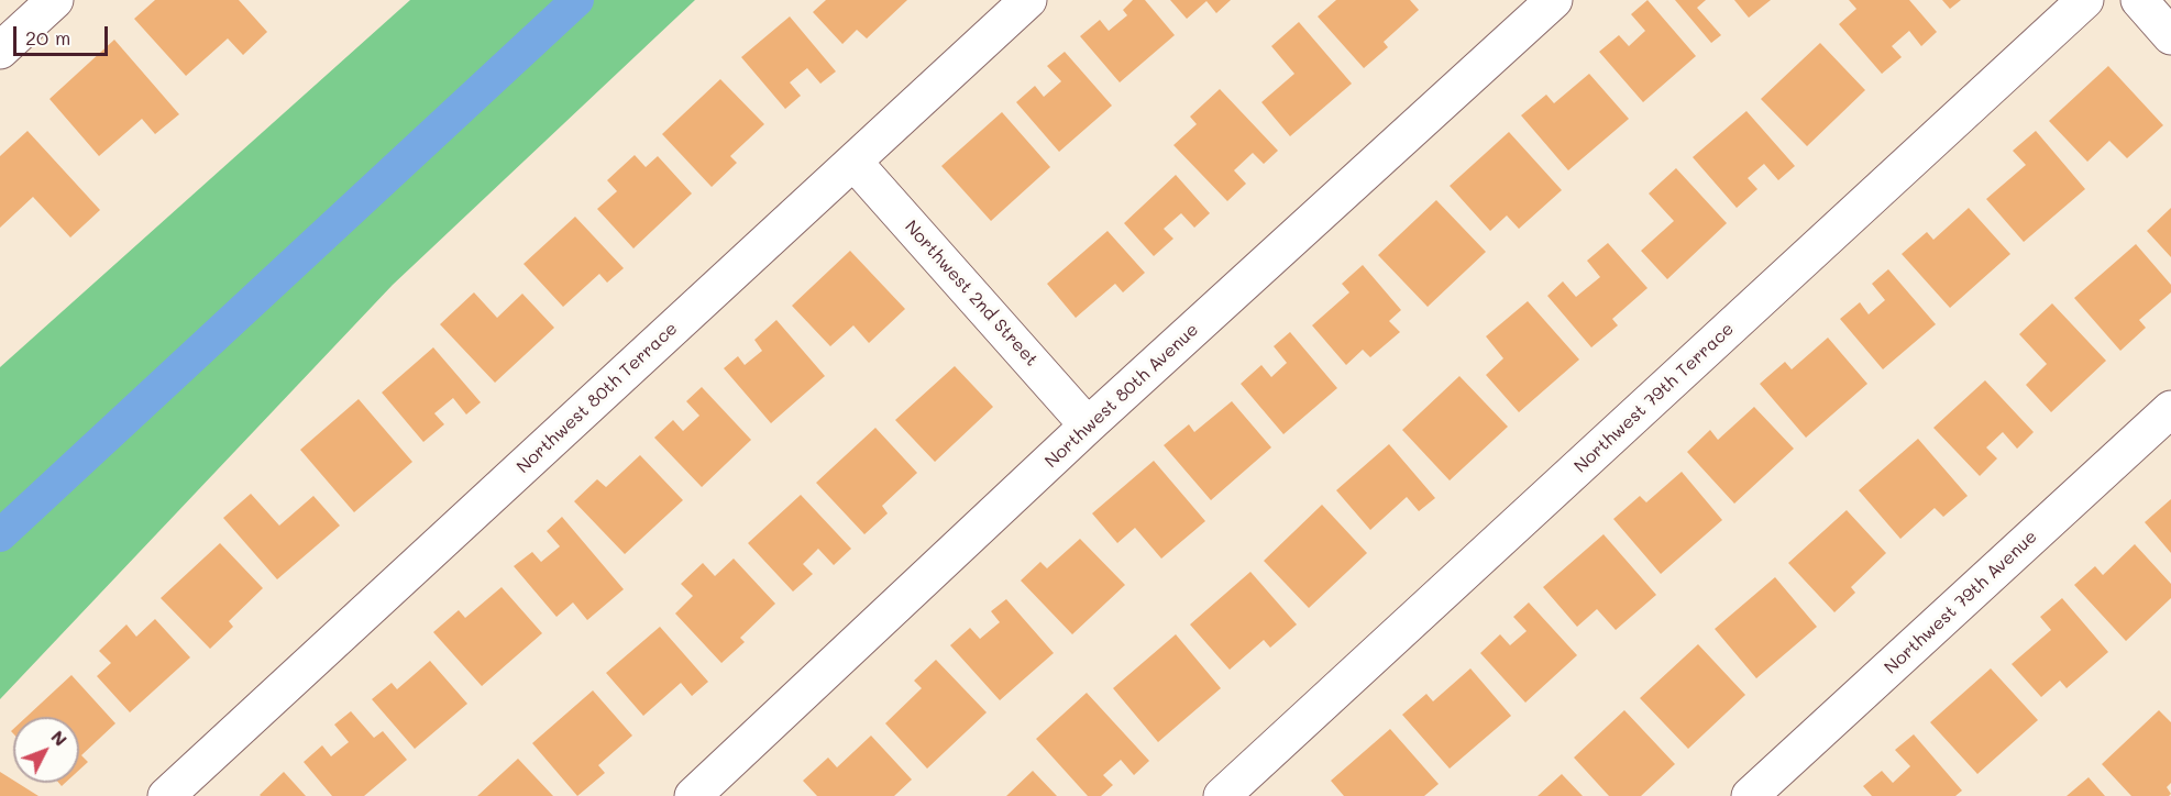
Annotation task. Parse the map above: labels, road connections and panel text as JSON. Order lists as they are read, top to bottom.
{
  "streets": {
    "street": [
      "Northwest 2nd Street",
      "Northwest 80th Avenue",
      "Northwest 80th Terrace",
      "Northwest 79th Terrace",
      "Northwest 79th Avenue"
    ]
  },
  "crossings": [
    ["Northwest 2nd Street", "Northwest 80th Avenue"],
    ["Northwest 2nd Street", "Northwest 80th Terrace"]
  ],
  "scale_bar": "20 m",
  "north": "top right"
}
